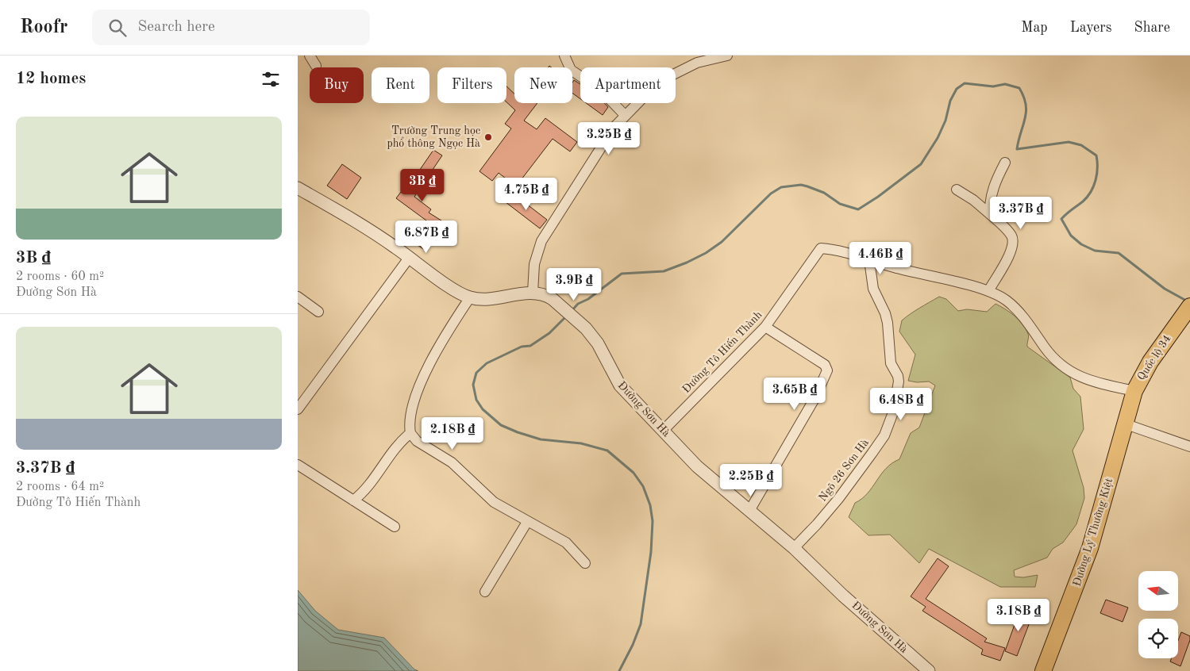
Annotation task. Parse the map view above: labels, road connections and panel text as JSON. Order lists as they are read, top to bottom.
{
  "streets": {
    "highway": ["Quốc lộ 34", "Đường Lý Thường Kiệt"],
    "street": ["Đường Tô Hiến Thành", "Đường Sơn Hà", "Ngõ 26 Sơn Hà"]
  },
  "crossings": [
    ["Đường Tô Hiến Thành", "Quốc lộ 34"],
    ["Đường Tô Hiến Thành", "Đường Sơn Hà"],
    ["Đường Tô Hiến Thành", "Ngõ 26 Sơn Hà"],
    ["Đường Tô Hiến Thành", "Đường Lý Thường Kiệt"],
    ["Quốc lộ 34", "Đường Lý Thường Kiệt"],
    ["Đường Sơn Hà", "Ngõ 26 Sơn Hà"]
  ],
  "places": ["Trường Trung học phổ thông Ngọc Hà"],
  "north": "left",
  "page": {
    "header": "Roofr",
    "search": "Search here",
    "nav": ["Map", "Layers", "Share"],
    "heading": "12 homes",
    "chip": [
      "Buy",
      "Rent",
      "Filters",
      "New",
      "Apartment"
    ],
    "list": [
      {
        "name": "3B ₫",
        "note": "2 rooms · 60 m² · Đường Sơn Hà"
      },
      {
        "name": "3.37B ₫",
        "note": "2 rooms · 64 m² · Đường Tô Hiến Thành"
      }
    ],
    "price": [
      "3.25B ₫",
      "3B ₫",
      "4.75B ₫",
      "3.37B ₫",
      "6.87B ₫",
      "4.46B ₫",
      "3.9B ₫",
      "3.65B ₫",
      "6.48B ₫",
      "2.18B ₫",
      "2.25B ₫",
      "3.18B ₫"
    ]
  }
}
